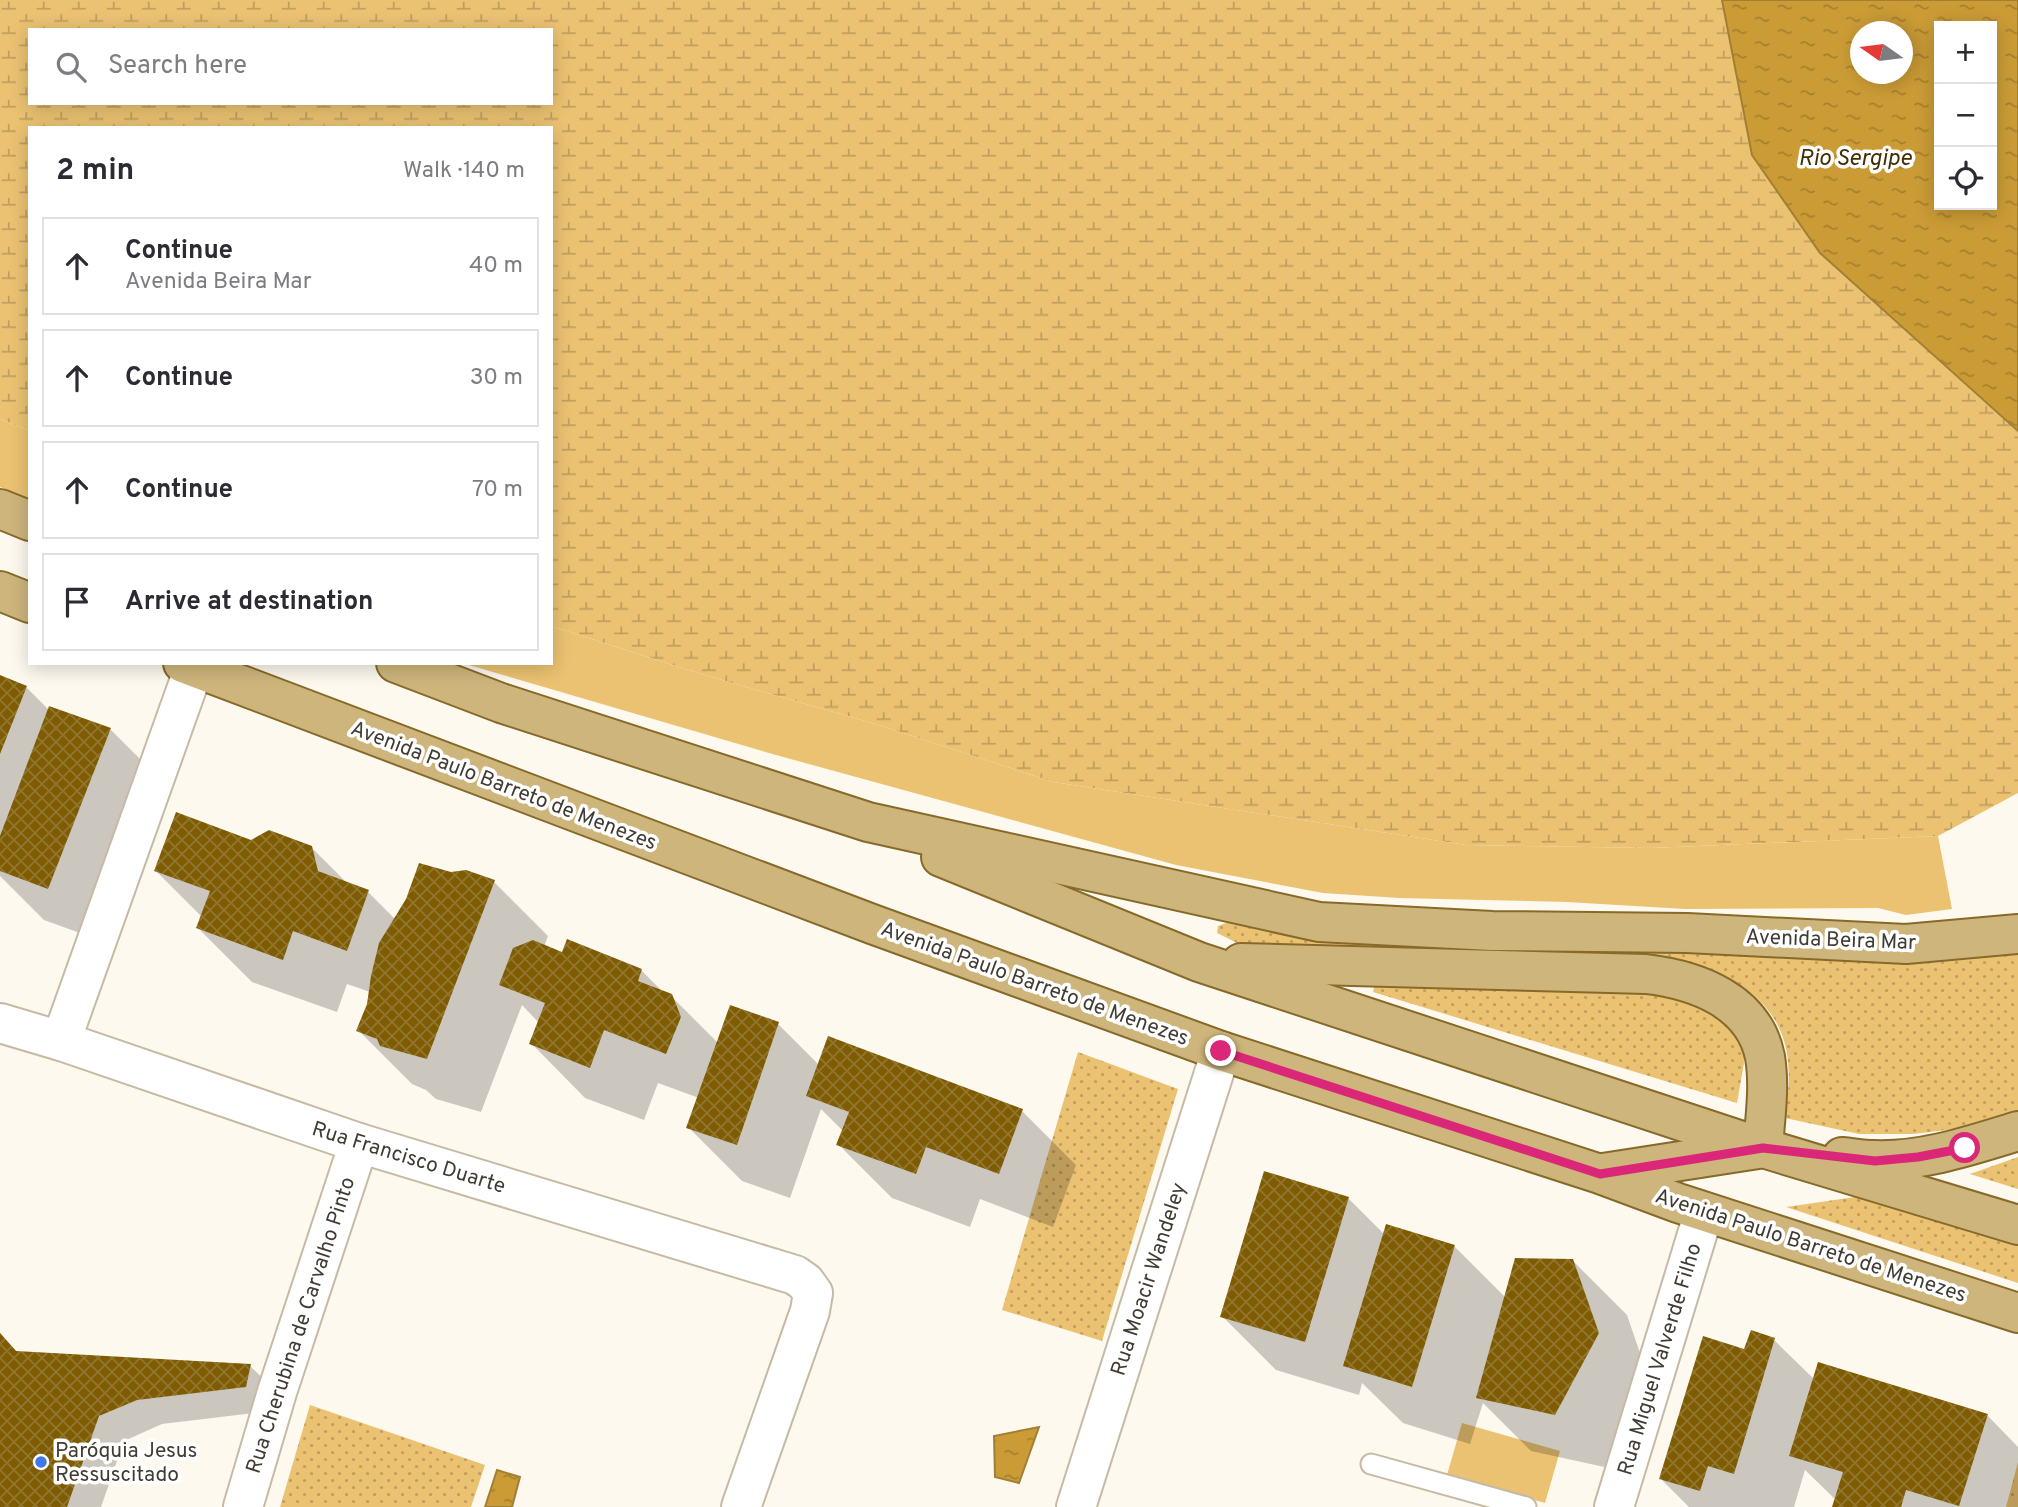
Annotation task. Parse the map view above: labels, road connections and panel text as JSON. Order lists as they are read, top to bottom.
{
  "streets": {
    "main road": ["Avenida Paulo Barreto de Menezes", "Avenida Beira Mar"],
    "street": [
      "Rua Francisco Duarte",
      "Rua Moacir Wandeley",
      "Rua Cherubina de Carvalho Pinto",
      "Rua Miguel Valverde Filho"
    ]
  },
  "crossings": [
    ["Avenida Paulo Barreto de Menezes", "Rua Moacir Wandeley"],
    ["Avenida Paulo Barreto de Menezes", "Rua Miguel Valverde Filho"],
    ["Rua Francisco Duarte", "Rua Cherubina de Carvalho Pinto"]
  ],
  "water": ["Rio Sergipe"],
  "places": ["Paróquia Jesus Ressuscitado"],
  "north": "left",
  "page": {
    "map_buttons": ["+", "−"],
    "search": "Search here",
    "heading": ["2 min", "Walk · 140 m"],
    "list": [
      ["Continue", "Avenida Beira Mar", "40 m"],
      ["Continue", "30 m"],
      ["Continue", "70 m"],
      "Arrive at destination"
    ]
  }
}
